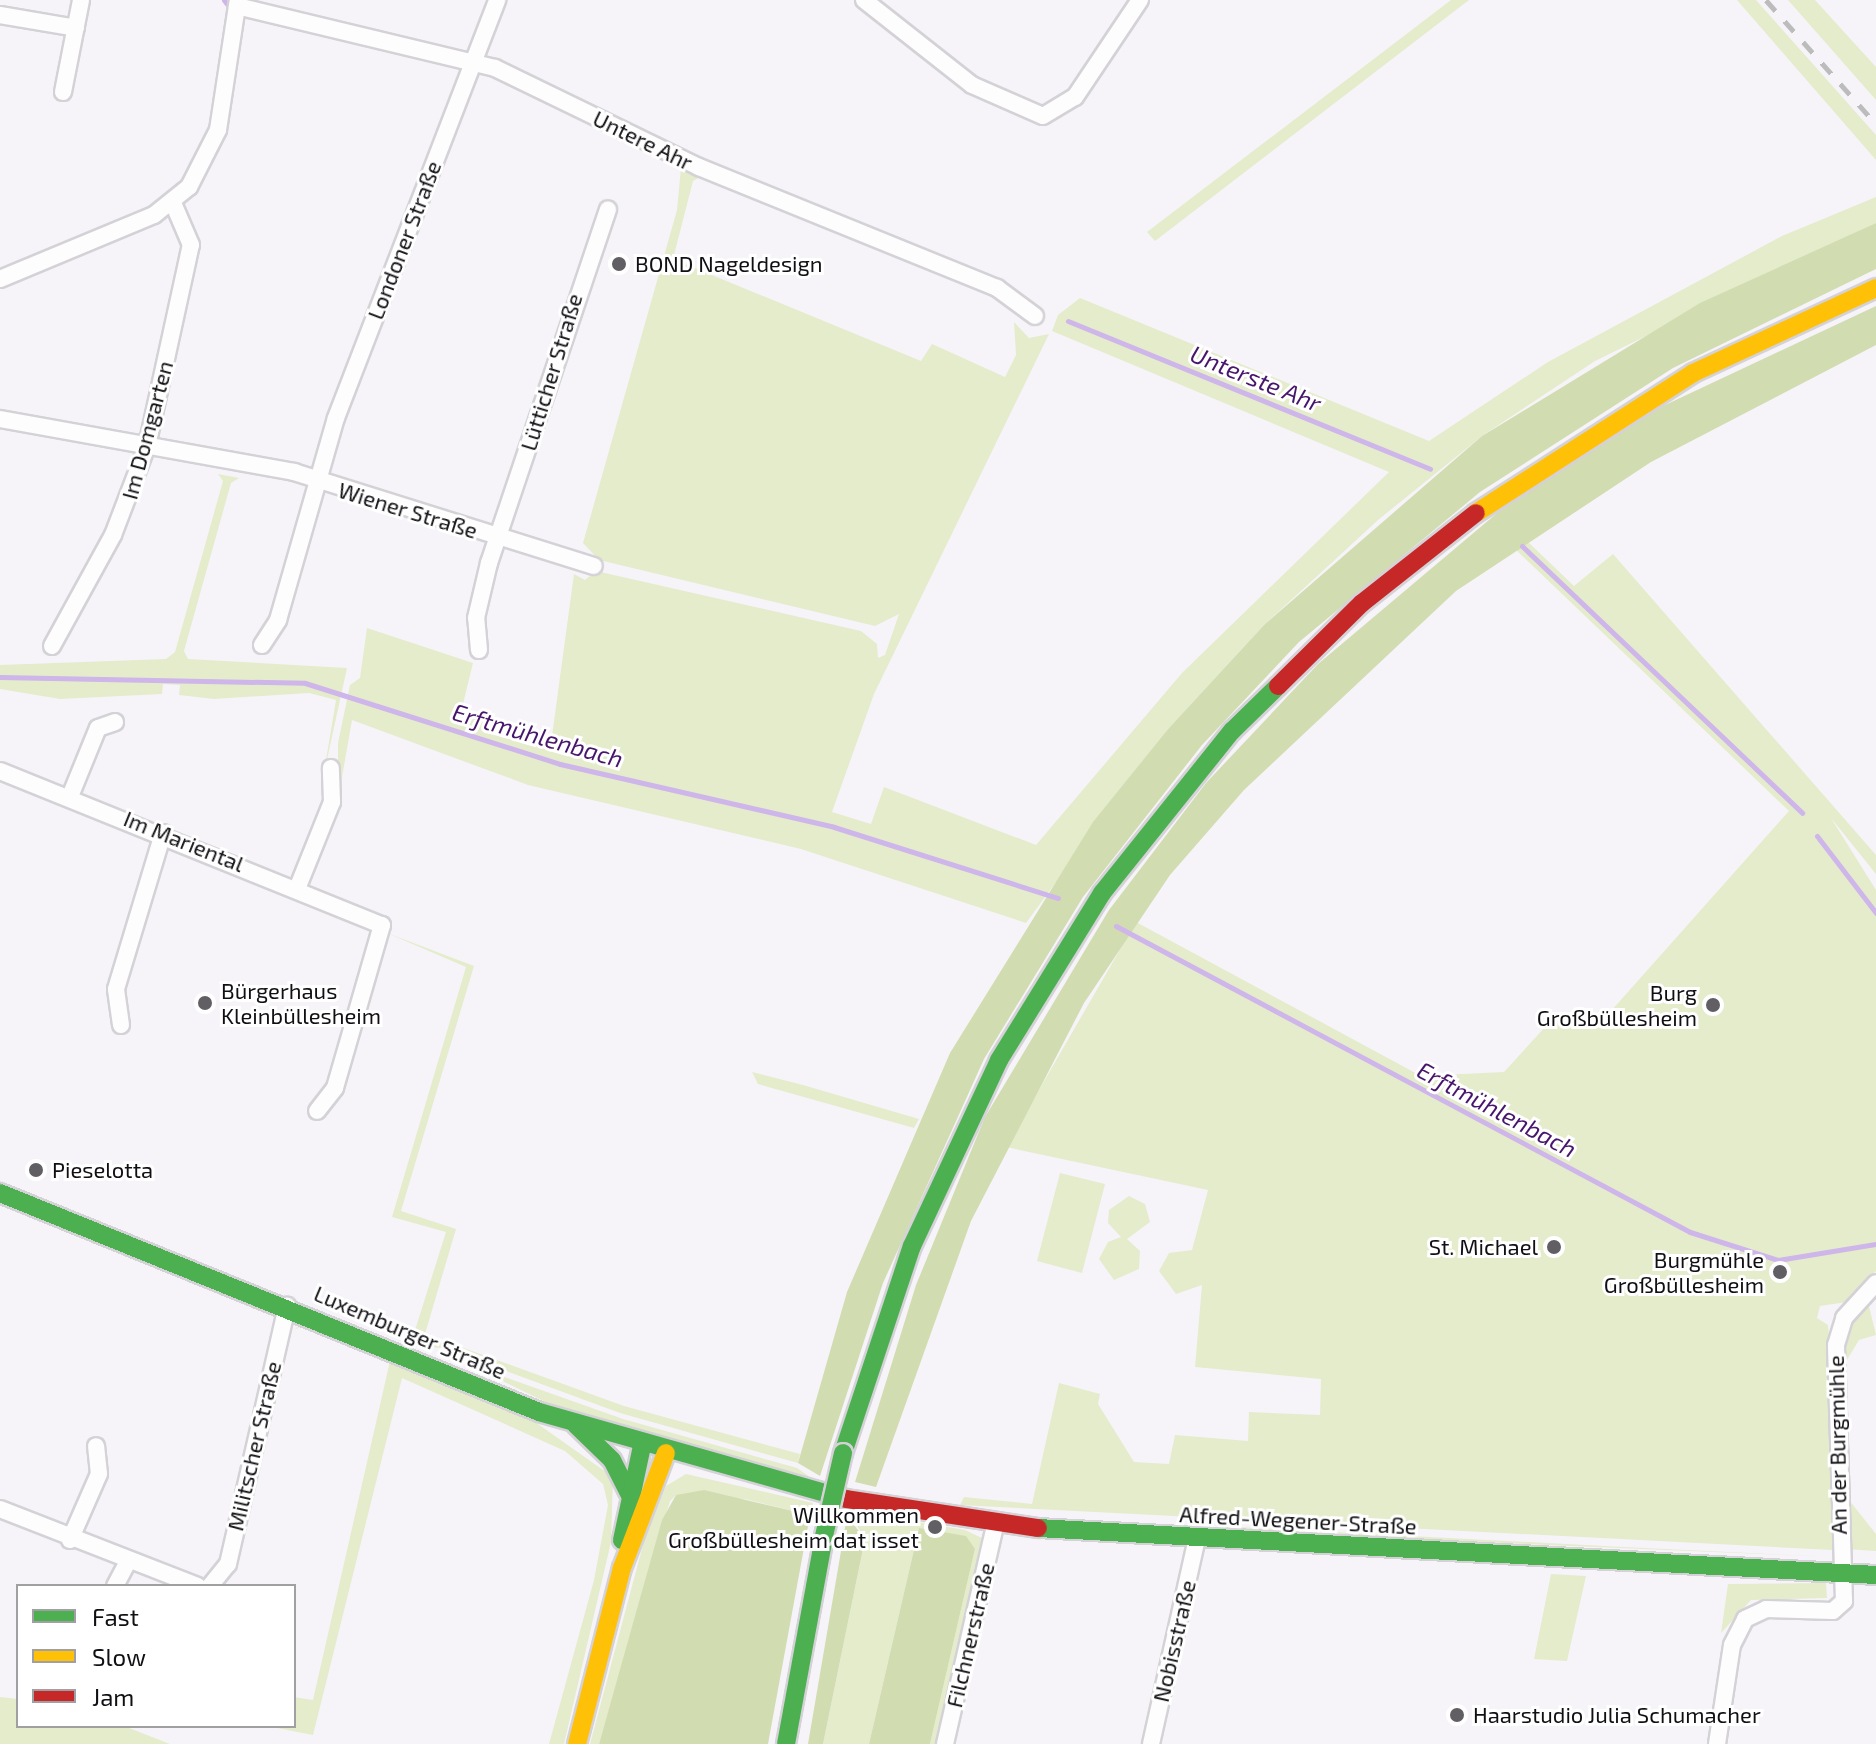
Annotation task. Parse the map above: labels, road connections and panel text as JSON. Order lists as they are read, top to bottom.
{
  "streets": {
    "main road": ["Luxemburger Straße", "Alfred-Wegener-Straße"],
    "street": [
      "Untere Ahr",
      "Londoner Straße",
      "Lütticher Straße",
      "Im Domgarten",
      "Wiener Straße",
      "Im Mariental",
      "An der Burgmühle",
      "Militscher Straße",
      "Filchnerstraße",
      "Nobisstraße"
    ]
  },
  "crossings": [
    ["Untere Ahr", "Londoner Straße"],
    ["Londoner Straße", "Wiener Straße"],
    ["Lütticher Straße", "Wiener Straße"],
    ["Im Domgarten", "Wiener Straße"],
    ["Luxemburger Straße", "Militscher Straße"],
    ["Luxemburger Straße", "Alfred-Wegener-Straße"],
    ["An der Burgmühle", "Alfred-Wegener-Straße"],
    ["Alfred-Wegener-Straße", "Filchnerstraße"],
    ["Alfred-Wegener-Straße", "Nobisstraße"]
  ],
  "water": ["Unterste Ahr", "Erftmühlenbach"],
  "places": [
    "BOND Nageldesign",
    "Bürgerhaus Kleinbüllesheim",
    "Burg Großbüllesheim",
    "Pieselotta",
    "St. Michael",
    "Burgmühle Großbüllesheim",
    "Willkommen Großbüllesheim dat isset",
    "Haarstudio Julia Schumacher"
  ],
  "legend": ["Fast", "Slow", "Jam"]
}
